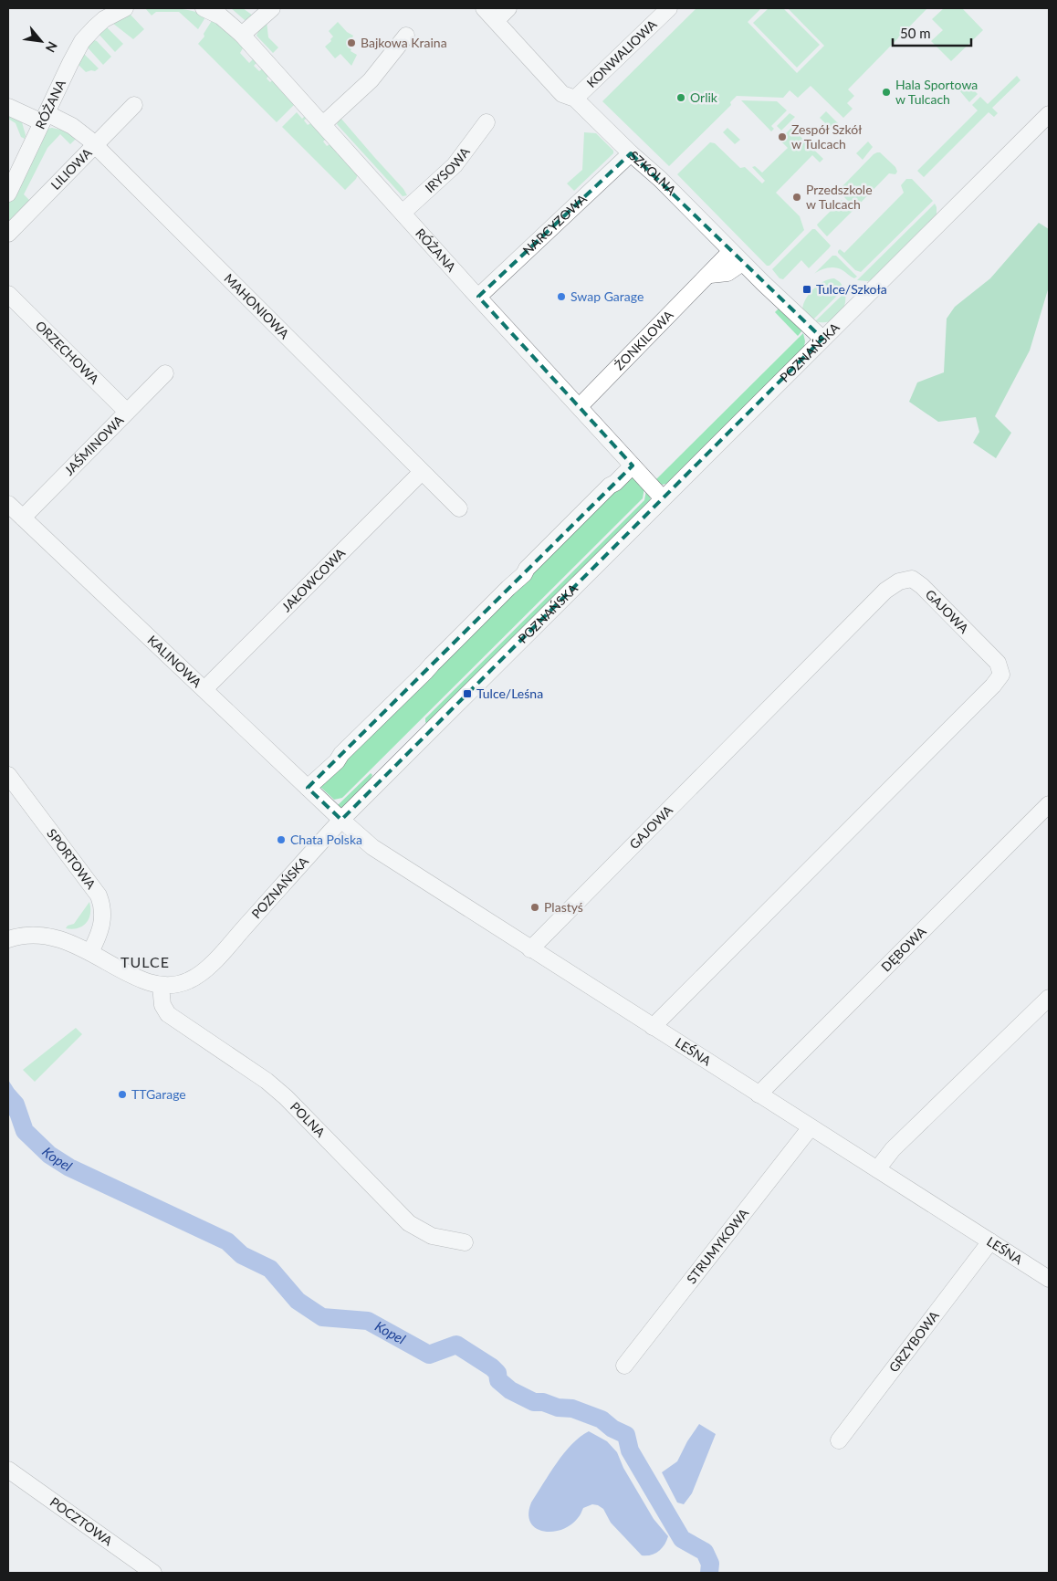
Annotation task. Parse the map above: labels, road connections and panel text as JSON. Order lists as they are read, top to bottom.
{
  "streets": {
    "street": [
      "KONWALIOWA",
      "RÓŻANA",
      "LILIOWA",
      "IRYSOWA",
      "SZKOLNA",
      "NARCYZOWA",
      "MAHONIOWA",
      "ŻONKILOWA",
      "POZNAŃSKA",
      "ORZECHOWA",
      "JAŚMINOWA",
      "JAŁOWCOWA",
      "GAJOWA",
      "KALINOWA",
      "SPORTOWA",
      "DĘBOWA",
      "LEŚNA",
      "POLNA",
      "STRUMYKOWA",
      "GRZYBOWA",
      "POCZTOWA"
    ]
  },
  "crossings": [
    ["KONWALIOWA", "SZKOLNA"],
    ["RÓŻANA", "IRYSOWA"],
    ["RÓŻANA", "NARCYZOWA"],
    ["RÓŻANA", "MAHONIOWA"],
    ["RÓŻANA", "ŻONKILOWA"],
    ["RÓŻANA", "POZNAŃSKA"],
    ["LILIOWA", "MAHONIOWA"],
    ["SZKOLNA", "NARCYZOWA"],
    ["SZKOLNA", "ŻONKILOWA"],
    ["SZKOLNA", "POZNAŃSKA"],
    ["MAHONIOWA", "JAŁOWCOWA"],
    ["POZNAŃSKA", "KALINOWA"],
    ["POZNAŃSKA", "SPORTOWA"],
    ["POZNAŃSKA", "LEŚNA"],
    ["POZNAŃSKA", "POLNA"],
    ["ORZECHOWA", "JAŚMINOWA"],
    ["JAŚMINOWA", "KALINOWA"],
    ["JAŁOWCOWA", "KALINOWA"],
    ["GAJOWA", "LEŚNA"],
    ["KALINOWA", "LEŚNA"],
    ["DĘBOWA", "LEŚNA"],
    ["LEŚNA", "STRUMYKOWA"],
    ["LEŚNA", "GRZYBOWA"]
  ],
  "districts": ["TULCE"],
  "water": ["Kopel"],
  "places": {
    "other": [
      "Bajkowa Kraina",
      "Hala Sportowa w Tulcach",
      "Orlik",
      "Zespół Szkół w Tulcach",
      "Przedszkole w Tulcach",
      "Swap Garage",
      "Chata Polska",
      "Plastyś",
      "TTGarage"
    ],
    "transit": ["Tulce/Szkoła", "Tulce/Leśna"]
  },
  "scale_bar": "50 m",
  "north": "bottom right"
}
